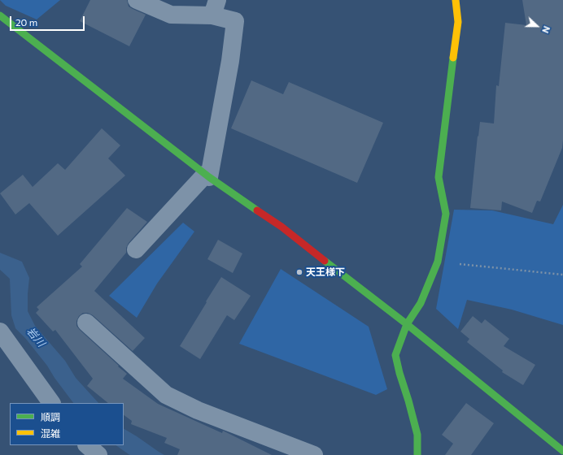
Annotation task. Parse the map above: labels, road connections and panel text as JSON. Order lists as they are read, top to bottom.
{
  "water": ["岩川"],
  "places": ["天王様下"],
  "legend": ["順調", "混雑"],
  "scale_bar": "20 m",
  "north": "right"
}
